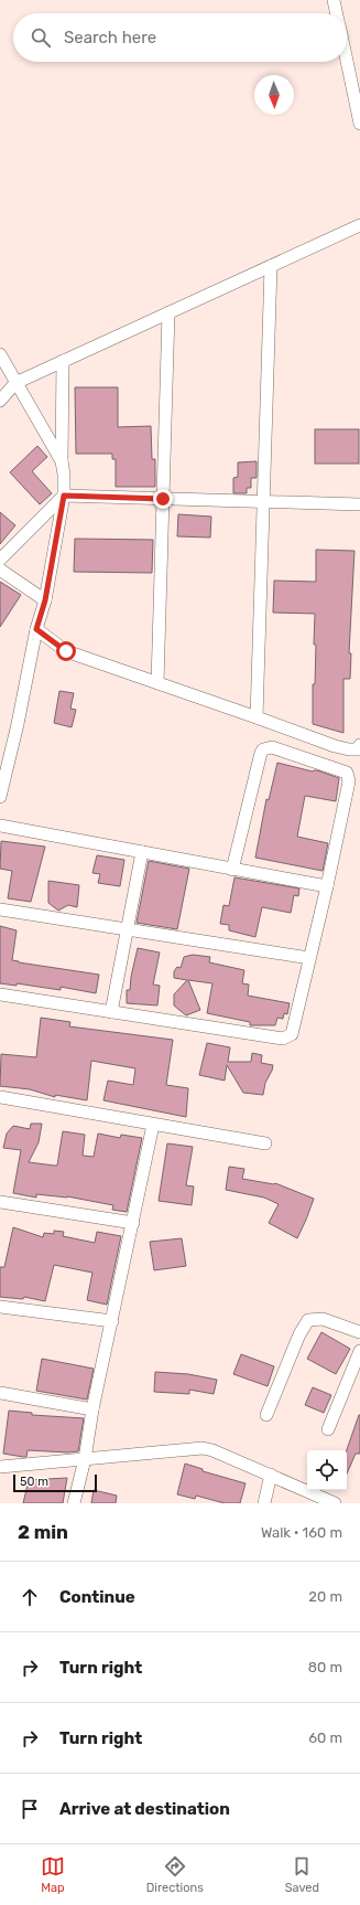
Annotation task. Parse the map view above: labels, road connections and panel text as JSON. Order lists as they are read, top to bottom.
{
  "scale_bar": "50 m",
  "north": "bottom",
  "page": {
    "search": "Search here",
    "scale": "50 m",
    "heading": ["2 min", "Walk · 160 m"],
    "list": [
      ["Continue", "20 m"],
      ["Turn right", "80 m"],
      ["Turn right", "60 m"],
      "Arrive at destination"
    ],
    "nav": ["Map", "Directions", "Saved"]
  }
}
